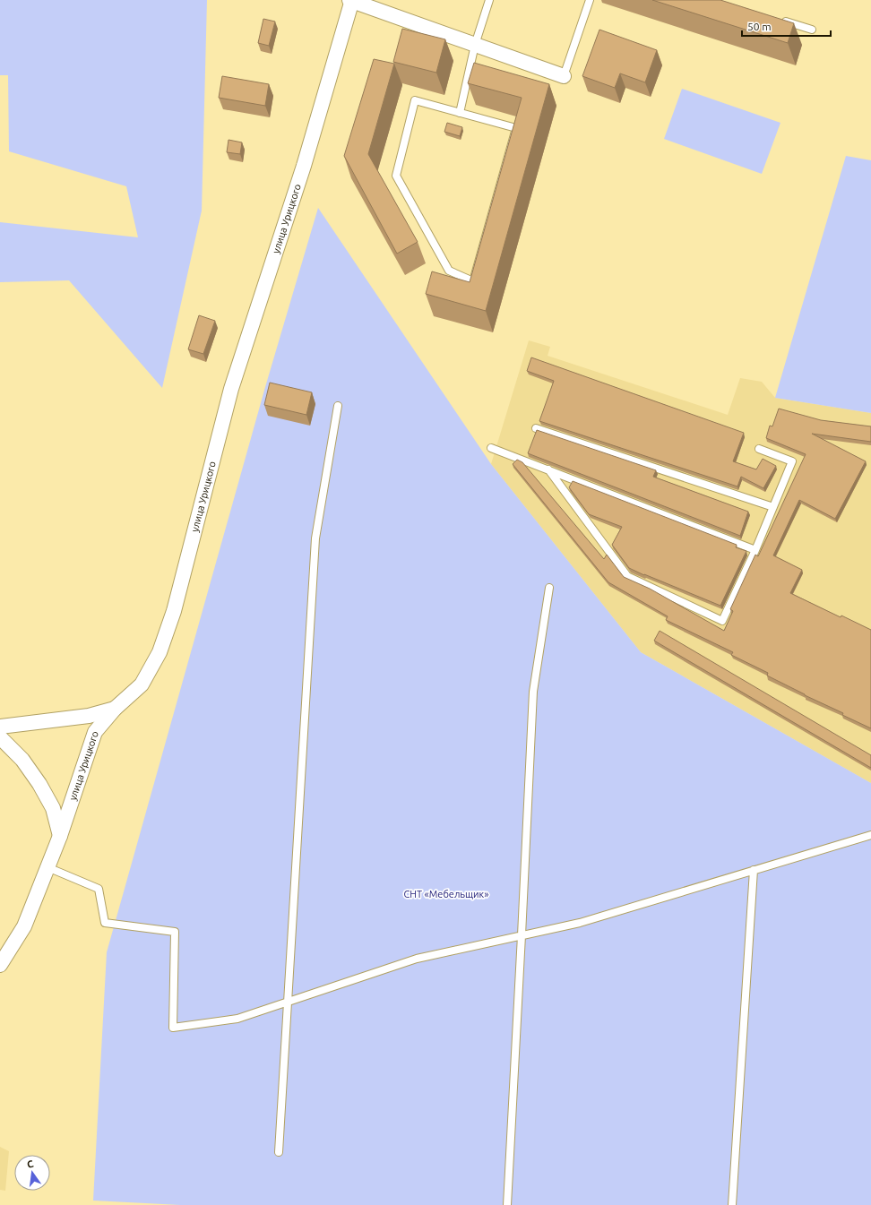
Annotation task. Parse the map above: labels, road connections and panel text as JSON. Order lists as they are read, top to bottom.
{
  "streets": {
    "street": ["улица Урицкого"]
  },
  "parks": ["СНТ «Мебельщик»"],
  "scale_bar": "50 m",
  "north": "top"
}
